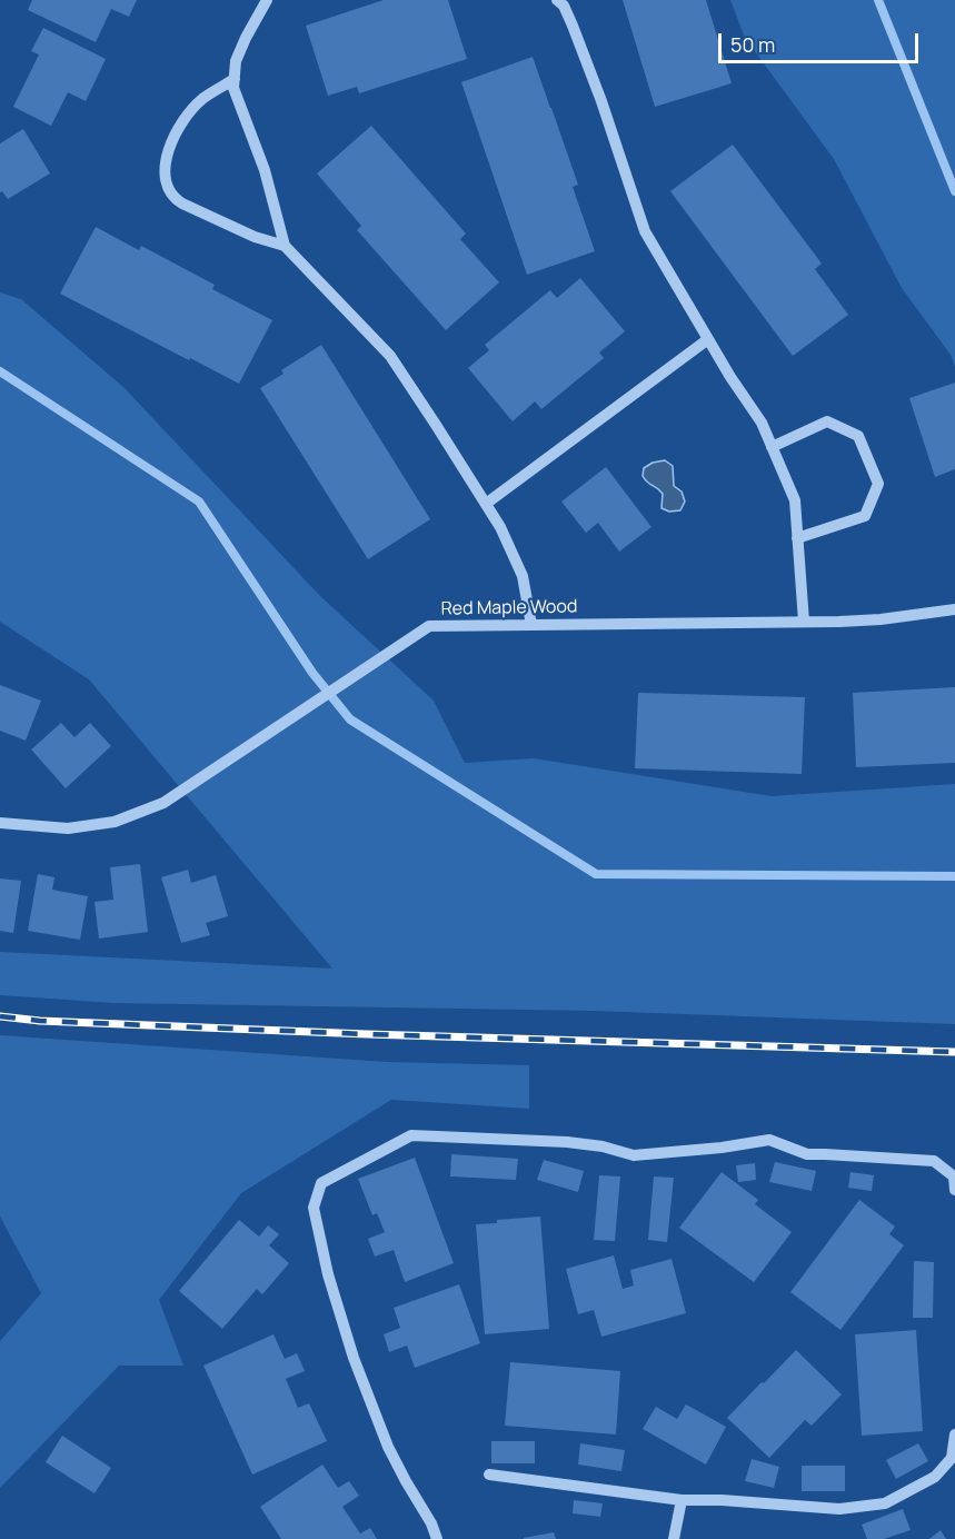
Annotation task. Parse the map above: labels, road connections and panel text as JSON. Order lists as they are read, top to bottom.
{
  "streets": {
    "street": ["Red Maple Wood"]
  },
  "scale_bar": "50 m"
}
